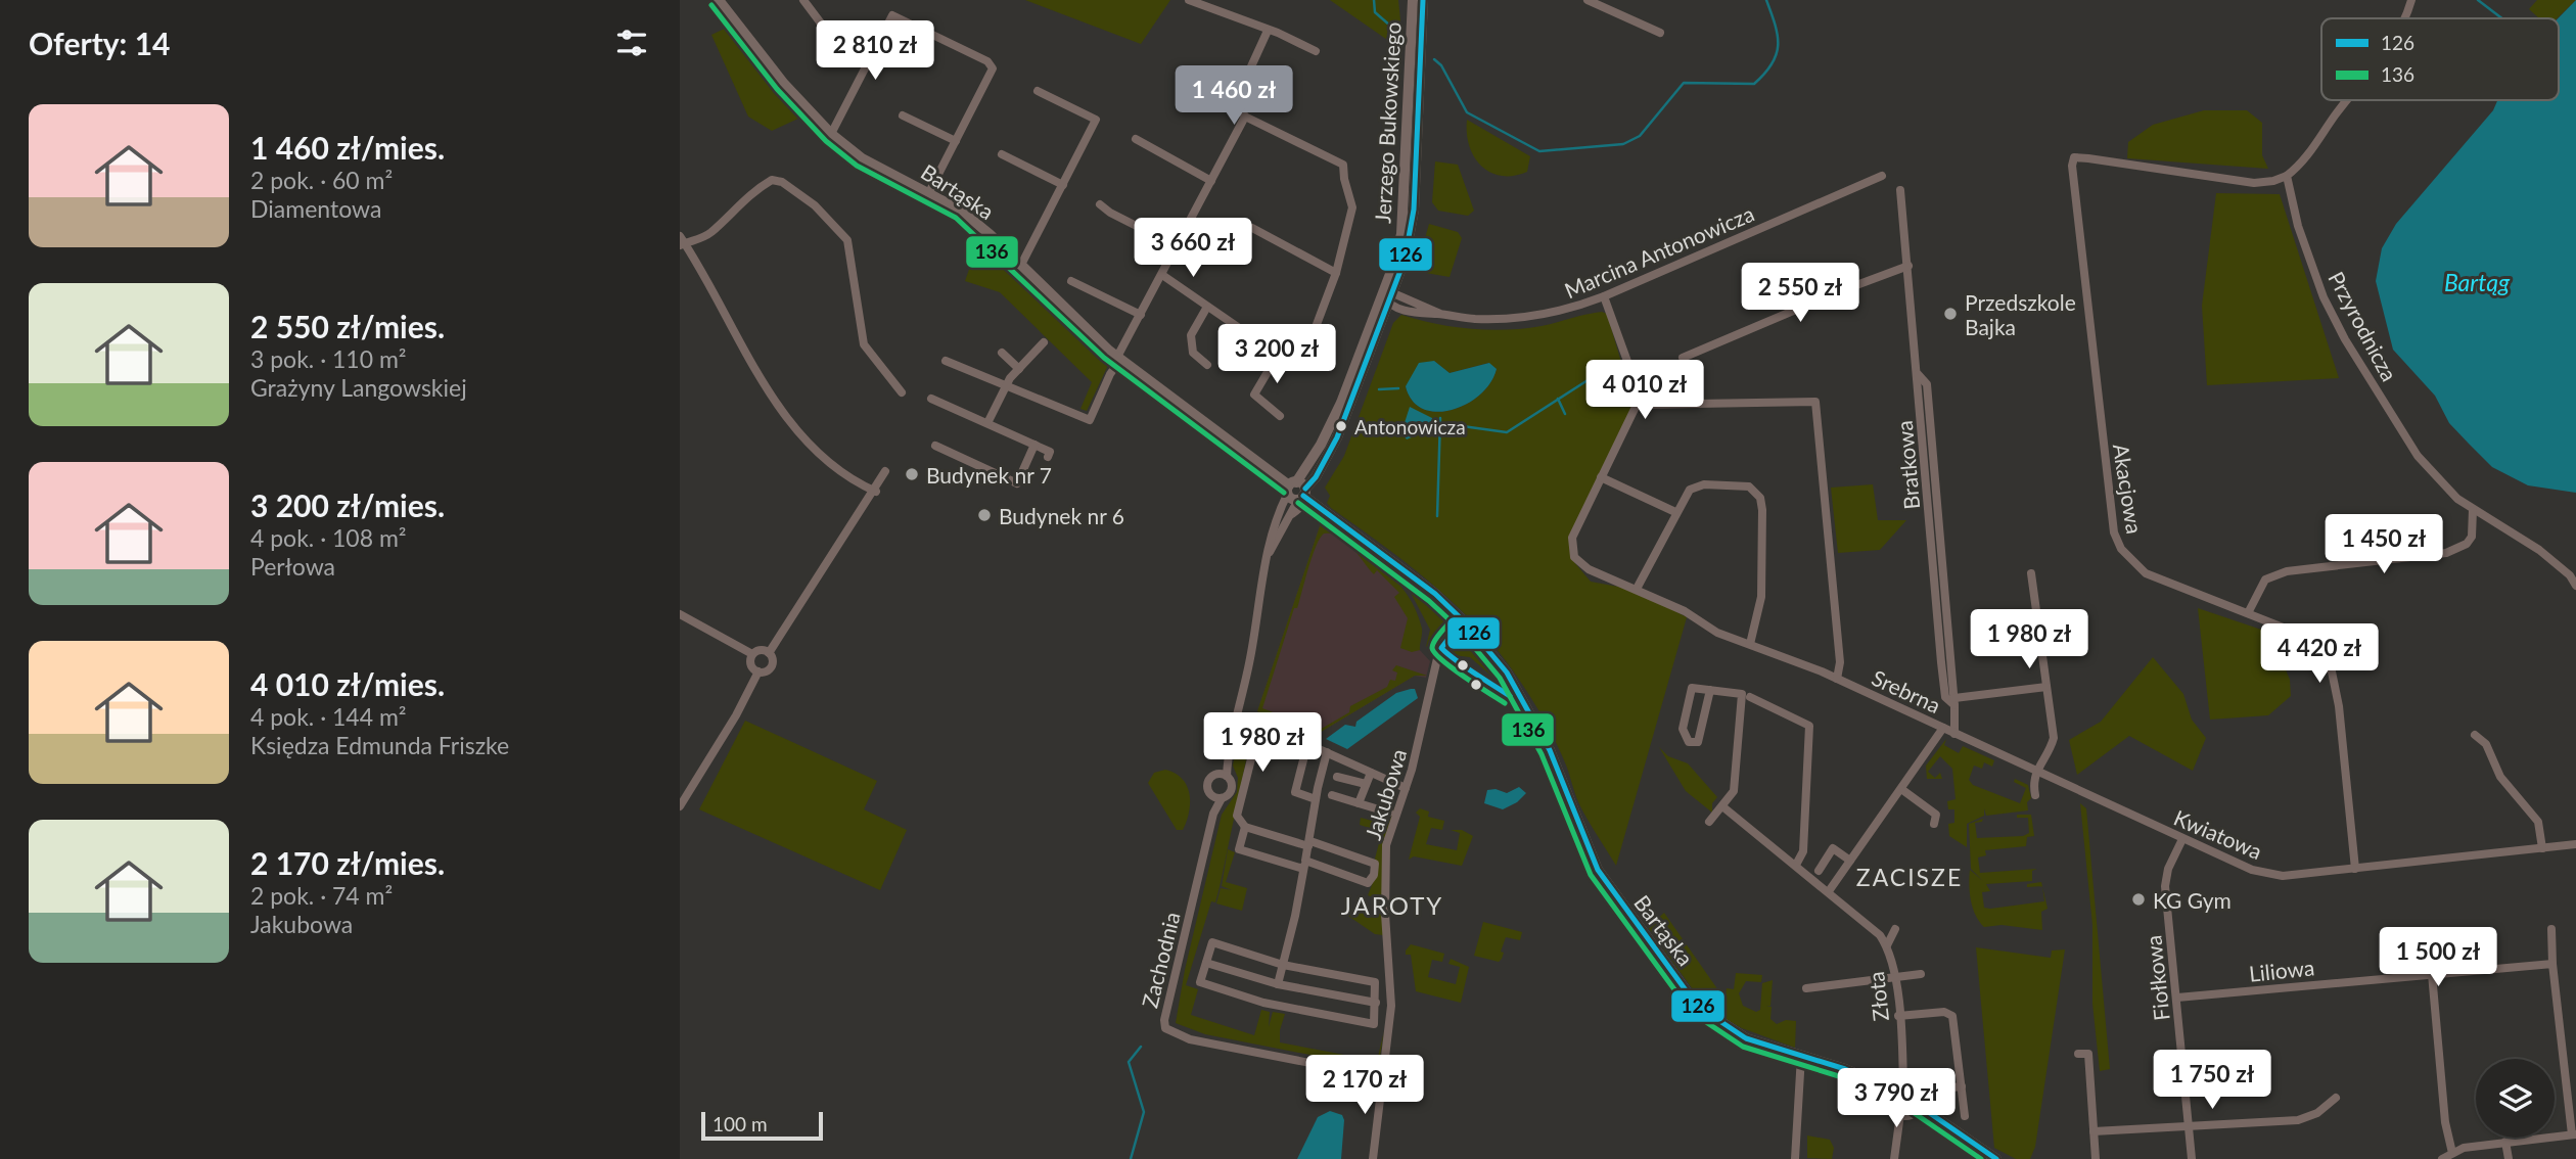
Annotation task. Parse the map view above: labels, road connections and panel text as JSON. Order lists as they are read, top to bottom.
{
  "streets": {
    "street": [
      "Jerzego Bukowskiego",
      "Bartąska",
      "Marcina Antonowicza",
      "Przyrodnicza",
      "Akacjowa",
      "Srebrna",
      "Jakubowa",
      "Kwiatowa",
      "Zachodnia",
      "Liliowa",
      "Fiołkowa",
      "Złota"
    ]
  },
  "crossings": [
    ["Jerzego Bukowskiego", "Bartąska"],
    ["Jerzego Bukowskiego", "Marcina Antonowicza"],
    ["Bartąska", "Jakubowa"],
    ["Bartąska", "Złota"],
    ["Przyrodnicza", "Akacjowa"],
    ["Akacjowa", "Kwiatowa"],
    ["Srebrna", "Kwiatowa"],
    ["Srebrna", "Złota"],
    ["Jakubowa", "Zachodnia"],
    ["Kwiatowa", "Fiołkowa"],
    ["Liliowa", "Fiołkowa"]
  ],
  "districts": ["ZACISZE", "JAROTY"],
  "water": ["Bartąg"],
  "places": [
    "Przedszkole Bajka",
    "Antonowicza",
    "Budynek nr 7",
    "Budynek nr 6",
    "KG Gym"
  ],
  "lines": ["transit line 126", "transit line 136"],
  "legend": ["126", "136"],
  "scale_bar": "100 m",
  "page": {
    "heading": "Oferty: 14",
    "price": [
      "2 810 zł",
      "1 460 zł",
      "3 660 zł",
      "2 550 zł",
      "3 200 zł",
      "4 010 zł",
      "1 450 zł",
      "1 980 zł",
      "4 420 zł",
      "1 980 zł",
      "1 500 zł",
      "1 750 zł",
      "2 170 zł",
      "3 790 zł"
    ],
    "list": [
      {
        "name": "1 460 zł/mies.",
        "note": "2 pok. · 60 m² · Diamentowa"
      },
      {
        "name": "2 550 zł/mies.",
        "note": "3 pok. · 110 m² · Grażyny Langowskiej"
      },
      {
        "name": "3 200 zł/mies.",
        "note": "4 pok. · 108 m² · Perłowa"
      },
      {
        "name": "4 010 zł/mies.",
        "note": "4 pok. · 144 m² · Księdza Edmunda Friszke"
      },
      {
        "name": "2 170 zł/mies.",
        "note": "2 pok. · 74 m² · Jakubowa"
      }
    ],
    "scale": "100 m"
  }
}
